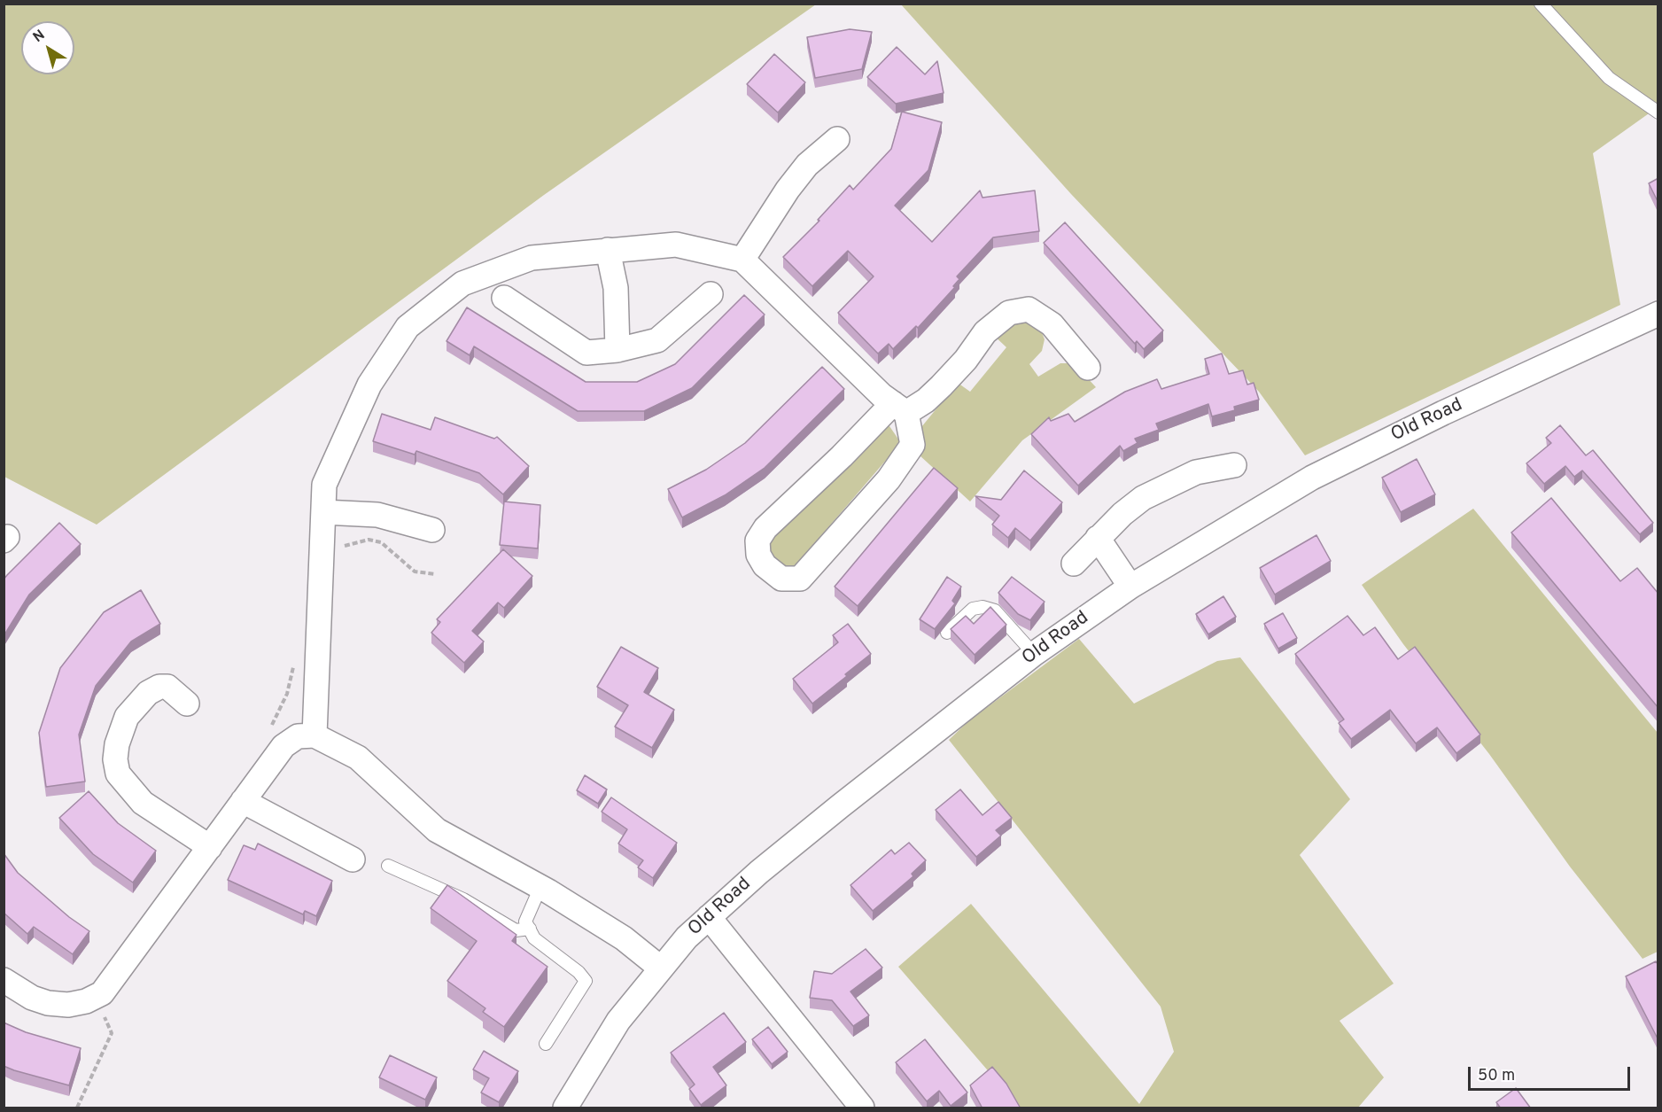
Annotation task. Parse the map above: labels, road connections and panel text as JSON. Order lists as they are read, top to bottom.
{
  "streets": {
    "street": ["Old Road"]
  },
  "scale_bar": "50 m",
  "north": "top left"
}
